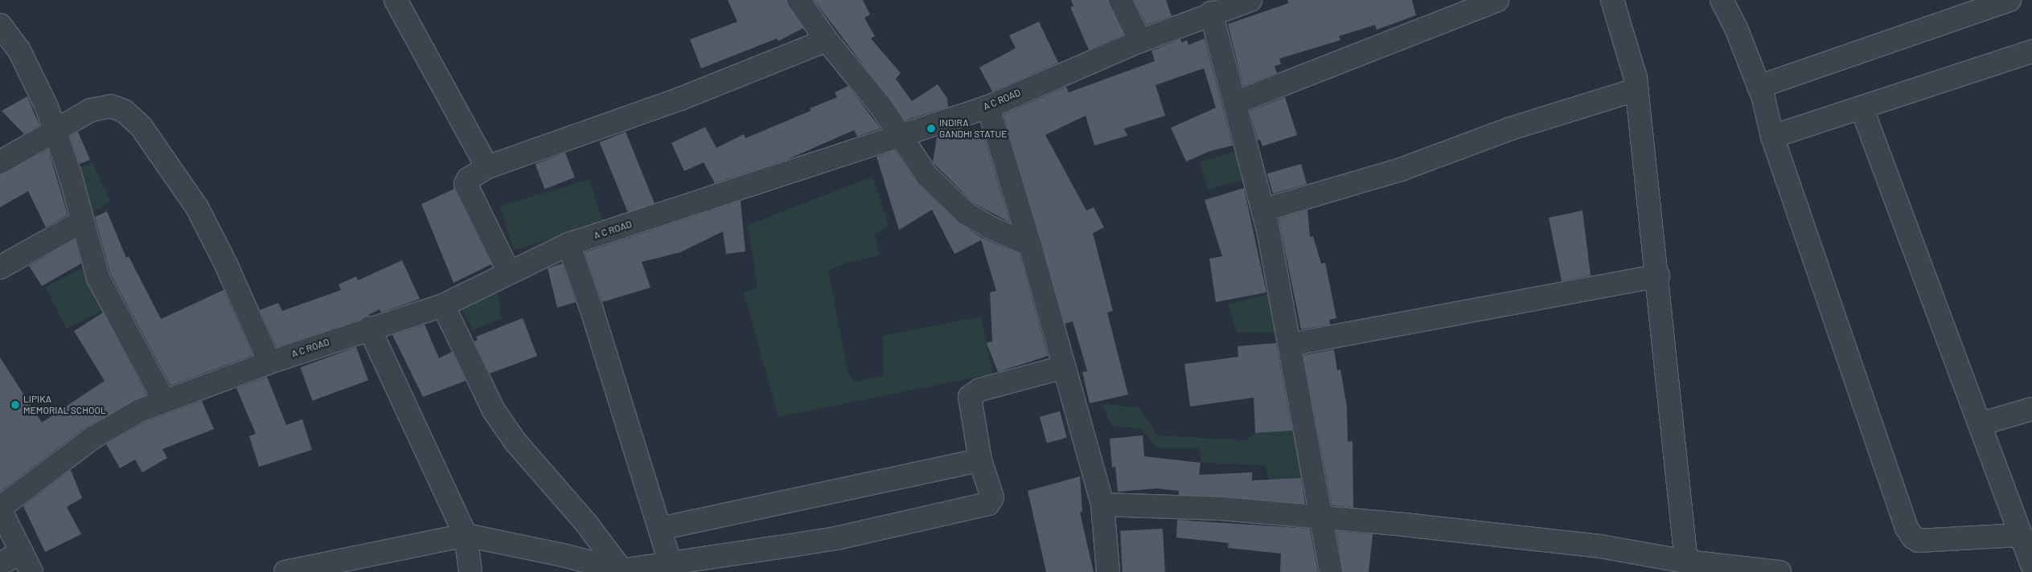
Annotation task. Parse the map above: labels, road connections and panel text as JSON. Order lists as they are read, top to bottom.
{
  "streets": {
    "street": ["A C ROAD"]
  },
  "places": ["INDIRA GANDHI STATUE", "LIPIKA MEMORIAL SCHOOL"]
}
